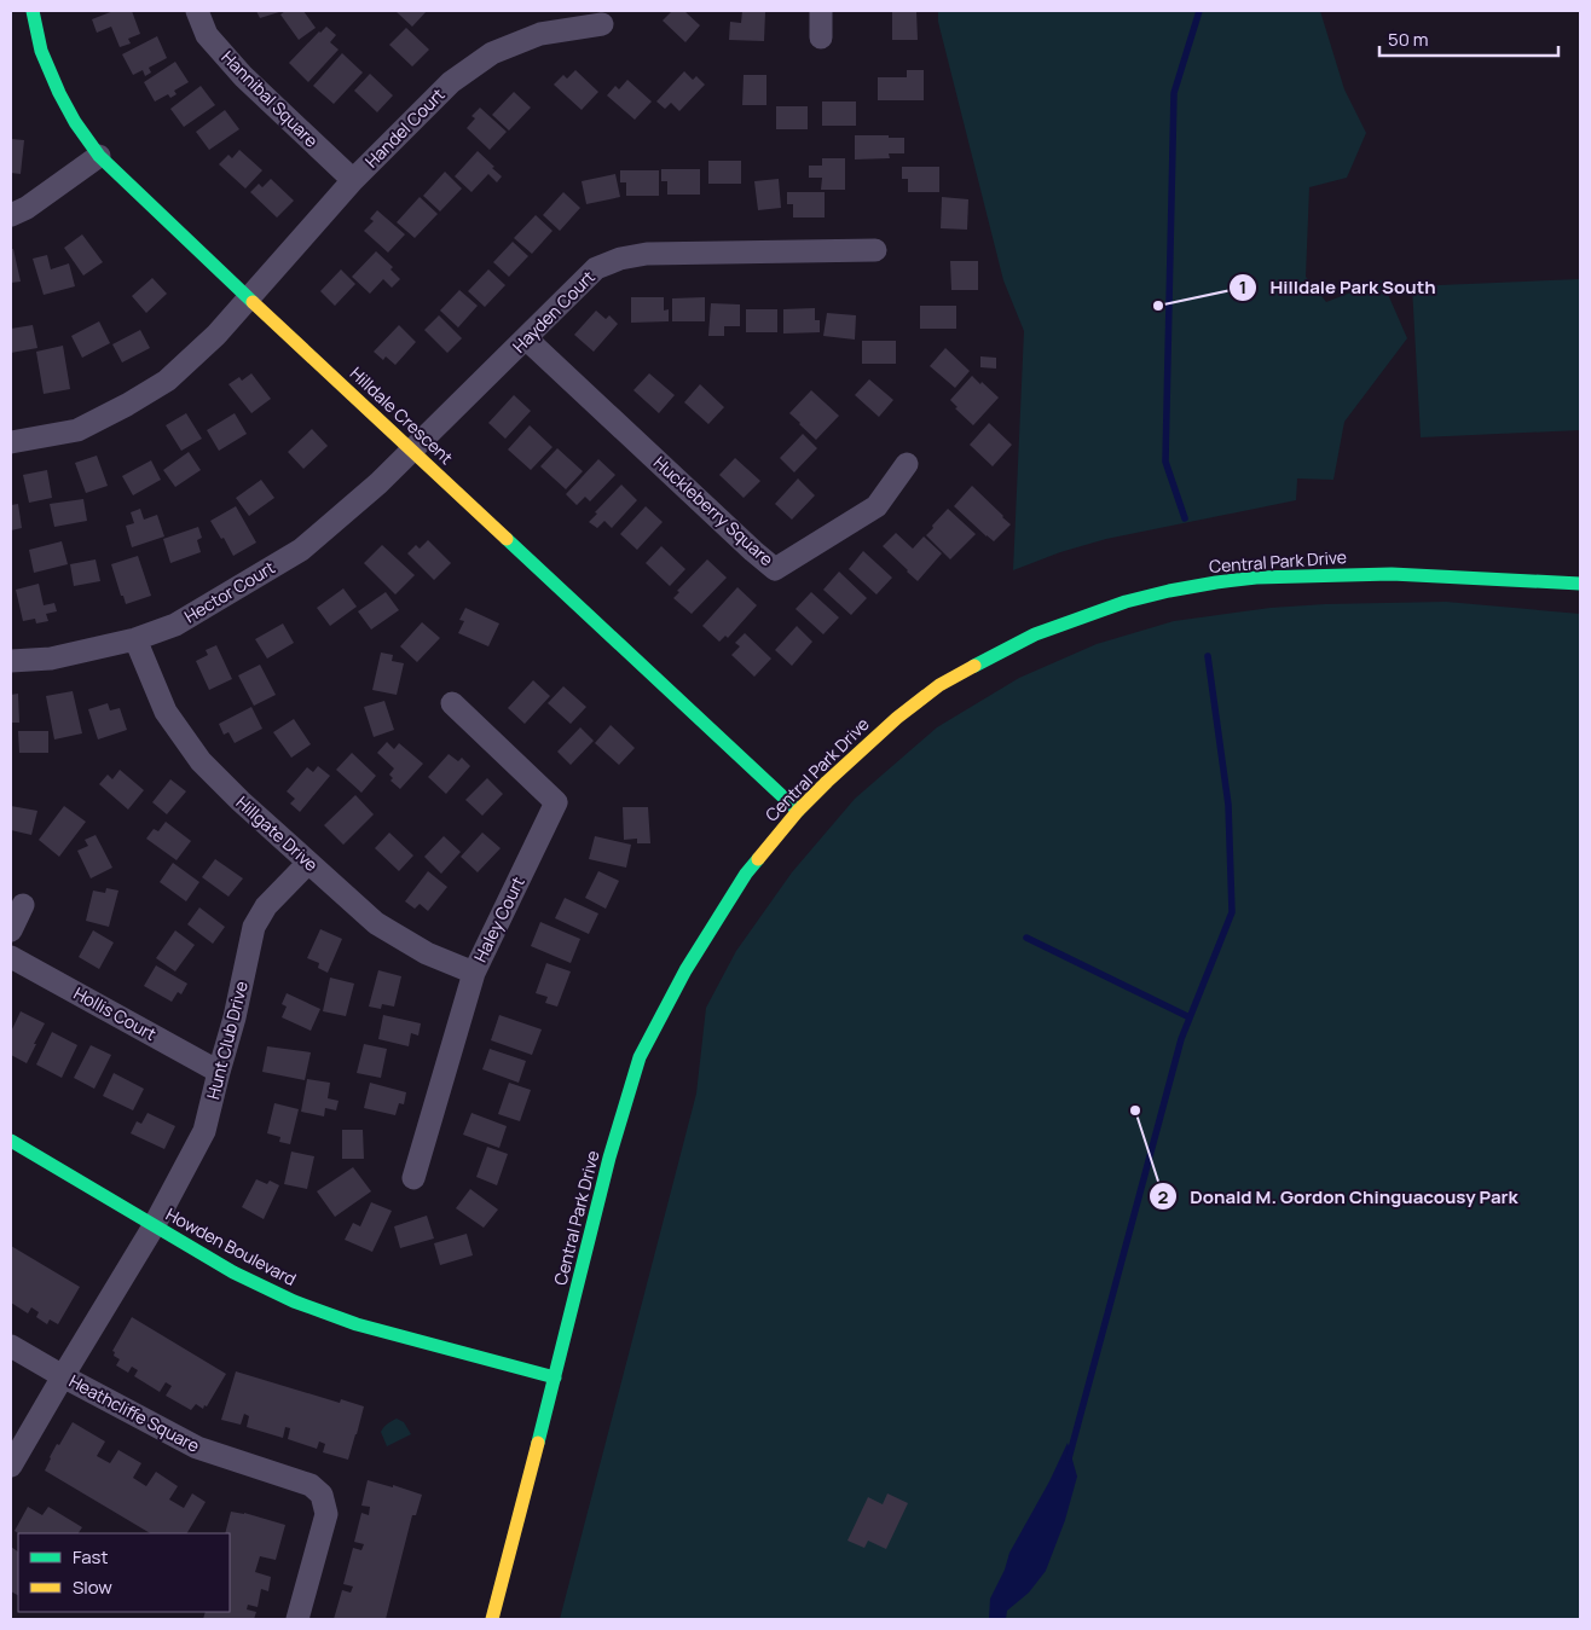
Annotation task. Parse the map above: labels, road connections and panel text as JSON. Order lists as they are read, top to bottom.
{
  "streets": {
    "street": [
      "Hannibal Square",
      "Handel Court",
      "Hayden Court",
      "Hilldale Crescent",
      "Huckleberry Square",
      "Central Park Drive",
      "Hector Court",
      "Hillgate Drive",
      "Haley Court",
      "Hollis Court",
      "Hunt Club Drive",
      "Howden Boulevard",
      "Heathcliffe Square"
    ]
  },
  "crossings": [
    ["Hannibal Square", "Handel Court"],
    ["Handel Court", "Hilldale Crescent"],
    ["Hayden Court", "Hilldale Crescent"],
    ["Hayden Court", "Huckleberry Square"],
    ["Hayden Court", "Hector Court"],
    ["Hilldale Crescent", "Central Park Drive"],
    ["Hilldale Crescent", "Hector Court"],
    ["Central Park Drive", "Howden Boulevard"],
    ["Hector Court", "Hillgate Drive"],
    ["Hillgate Drive", "Haley Court"],
    ["Hillgate Drive", "Hunt Club Drive"],
    ["Hollis Court", "Hunt Club Drive"],
    ["Hunt Club Drive", "Howden Boulevard"],
    ["Hunt Club Drive", "Heathcliffe Square"],
    ["Howden Boulevard", "Heathcliffe Square"]
  ],
  "places": ["Hilldale Park South", "Donald M. Gordon Chinguacousy Park"],
  "legend": ["Fast", "Slow"],
  "scale_bar": "50 m"
}
